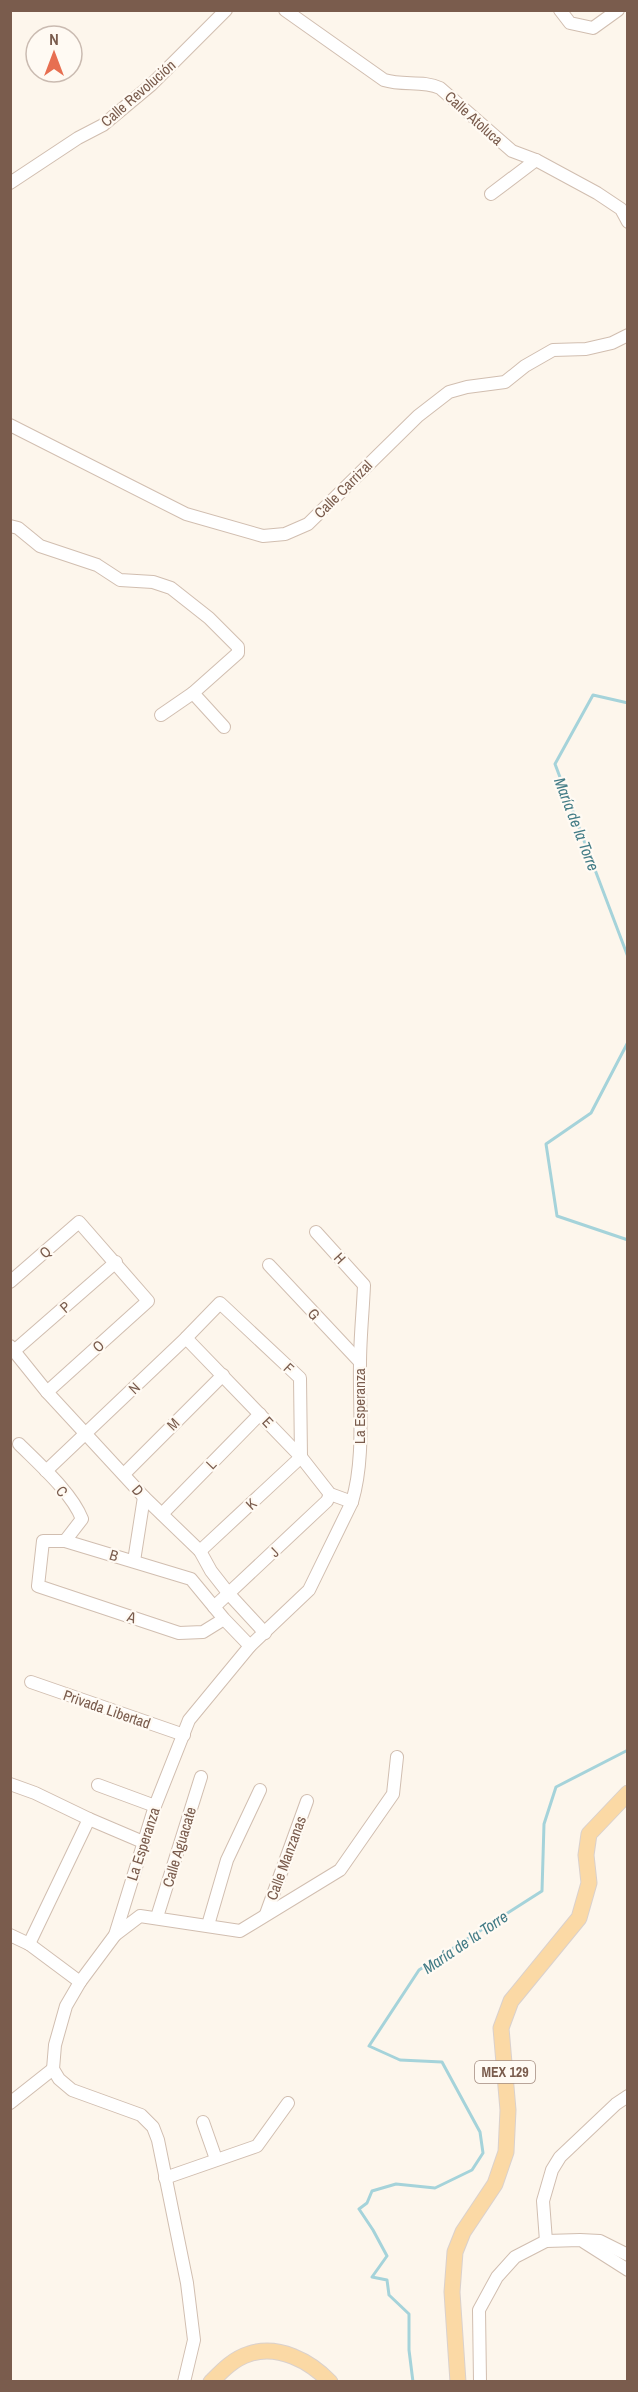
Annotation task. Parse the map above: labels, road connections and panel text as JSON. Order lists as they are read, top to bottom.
{
  "streets": {
    "main road": ["MEX 129"],
    "street": [
      "Calle Revolución",
      "Calle Atoluca",
      "Calle Carrizal",
      "Q",
      "H",
      "P",
      "G",
      "O",
      "F",
      "N",
      "La Esperanza",
      "E",
      "M",
      "L",
      "D",
      "C",
      "K",
      "J",
      "B",
      "A",
      "Privada Libertad",
      "Calle Aguacate",
      "Calle Manzanas"
    ]
  },
  "crossings": [
    ["Q", "P"],
    ["Q", "O"],
    ["H", "La Esperanza"],
    ["P", "O"],
    ["P", "D"],
    ["G", "La Esperanza"],
    ["O", "D"],
    ["F", "N"],
    ["F", "E"],
    ["F", "K"],
    ["N", "E"],
    ["N", "D"],
    ["N", "C"],
    ["La Esperanza", "D"],
    ["La Esperanza", "Privada Libertad"],
    ["E", "M"],
    ["E", "L"],
    ["E", "K"],
    ["E", "J"],
    ["M", "D"],
    ["L", "D"],
    ["D", "K"],
    ["D", "J"],
    ["C", "B"],
    ["C", "A"],
    ["J", "B"],
    ["B", "A"]
  ],
  "water": ["María de la Torre"],
  "north": "top"
}
